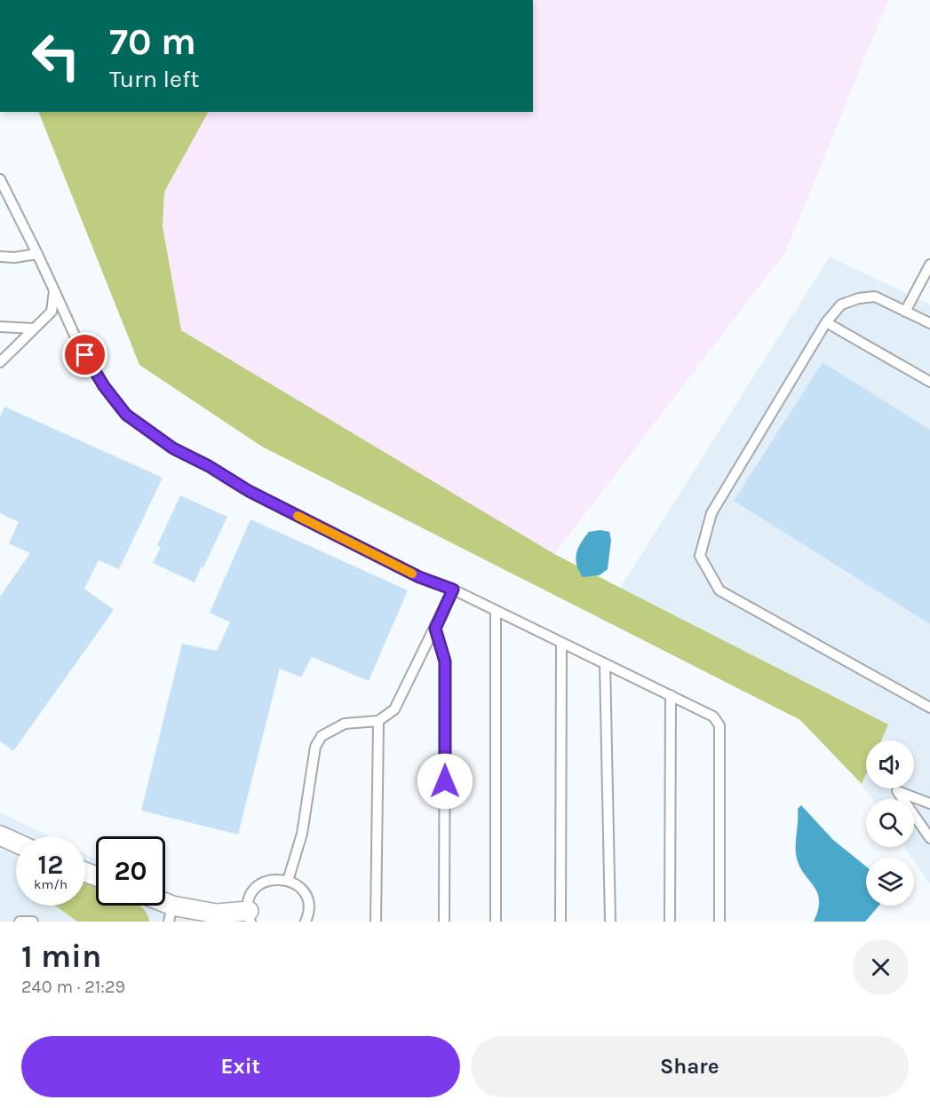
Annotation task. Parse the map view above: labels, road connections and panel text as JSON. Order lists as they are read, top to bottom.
{
  "page": {
    "turn": ["70 m", "Turn left"],
    "speed": "12 km/h",
    "limit": "20",
    "heading": ["1 min", "240 m · 21:29"],
    "buttons": ["Exit", "Share"]
  }
}
